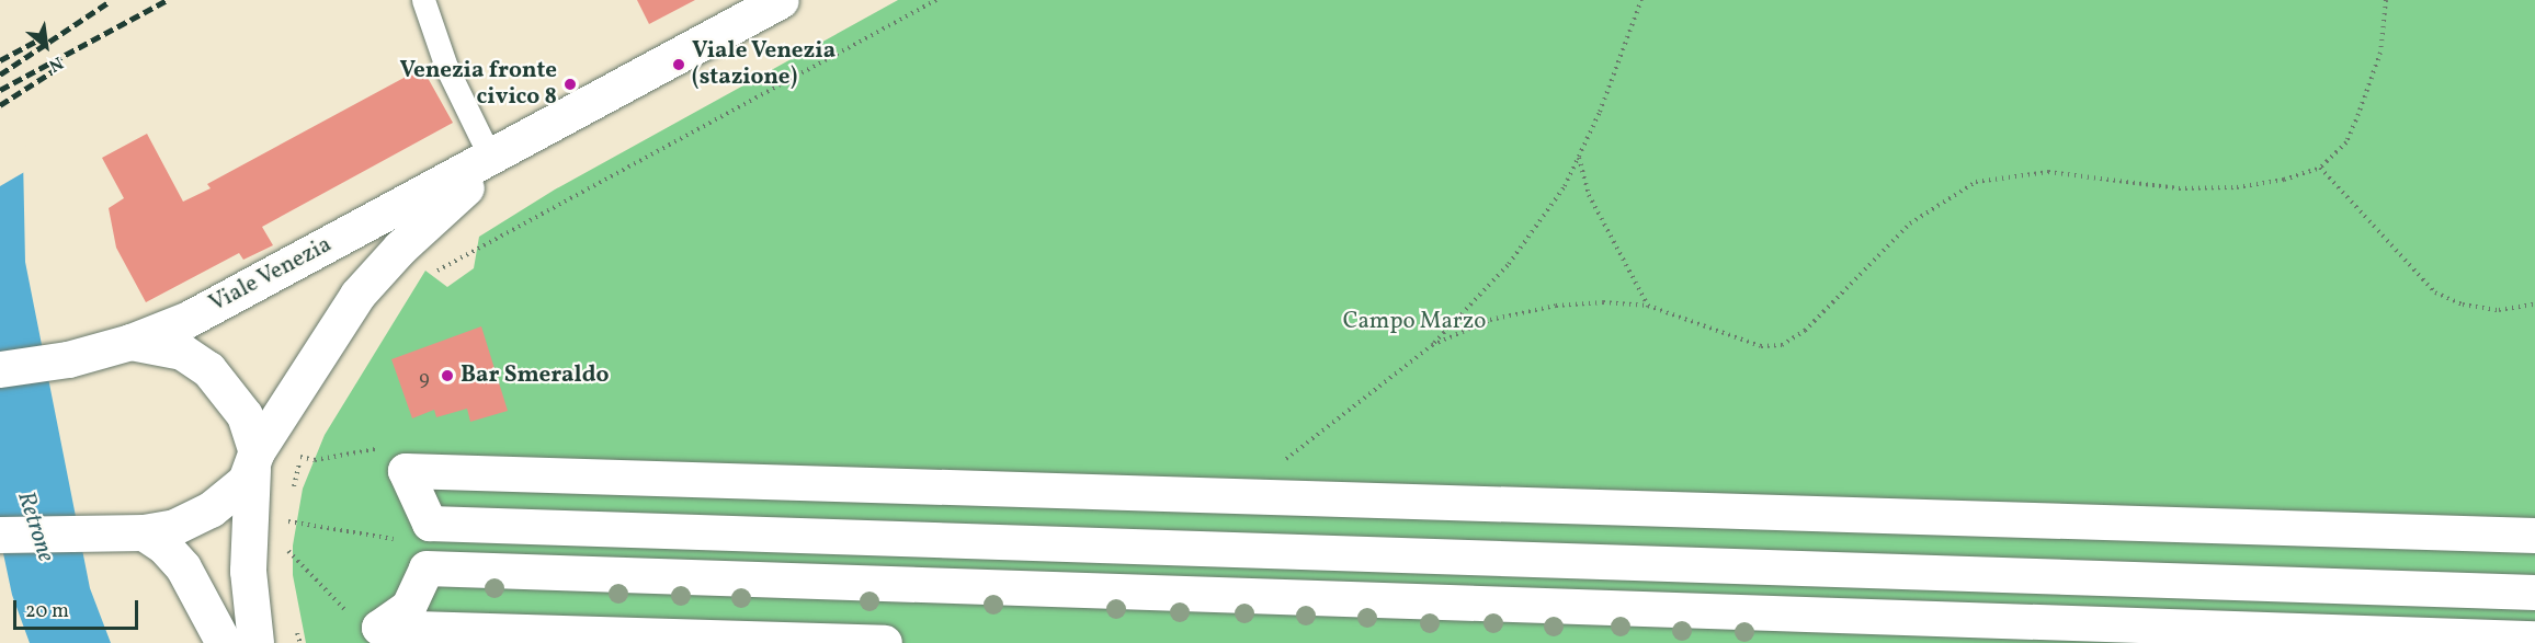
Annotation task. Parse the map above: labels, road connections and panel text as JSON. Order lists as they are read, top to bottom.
{
  "streets": {
    "main road": ["Viale Venezia"]
  },
  "water": ["Retrone"],
  "parks": ["Campo Marzo"],
  "places": ["Viale Venezia (stazione)", "Venezia fronte civico 8", "Bar Smeraldo"],
  "house_numbers": ["9"],
  "scale_bar": "20 m",
  "north": "bottom right"
}
